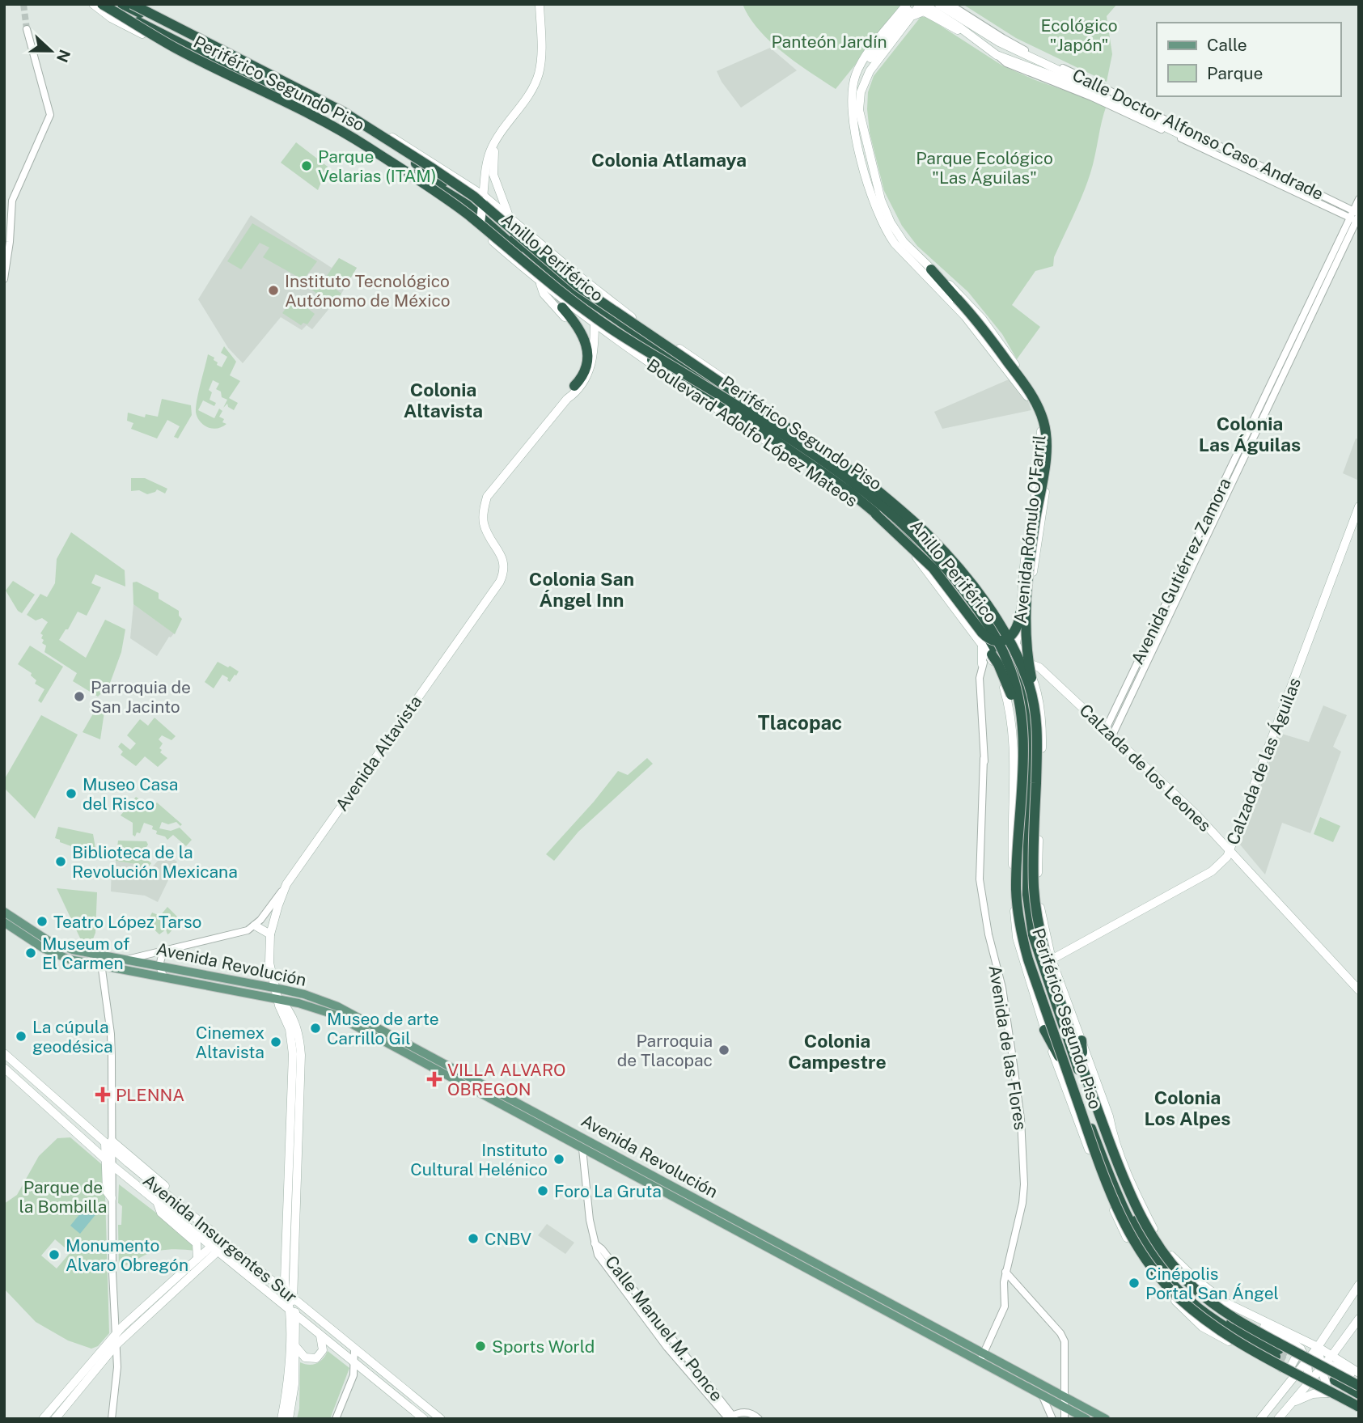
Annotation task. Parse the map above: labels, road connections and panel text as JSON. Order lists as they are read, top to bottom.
{
  "streets": {
    "highway": ["Periférico Segundo Piso", "Anillo Periférico"],
    "main road": [
      "Boulevard Adolfo López Mateos",
      "Avenida Rómulo O'Farril",
      "Avenida Altavista",
      "Calzada de las Águilas",
      "Calzada de los Leones",
      "Avenida Revolución",
      "Avenida Insurgentes Sur"
    ],
    "street": [
      "Calle Doctor Alfonso Caso Andrade",
      "Avenida Gutiérrez Zamora",
      "Avenida de las Flores",
      "Calle Manuel M. Ponce"
    ]
  },
  "crossings": [
    ["Periférico Segundo Piso", "Anillo Periférico"],
    ["Periférico Segundo Piso", "Boulevard Adolfo López Mateos"],
    ["Calle Doctor Alfonso Caso Andrade", "Avenida Gutiérrez Zamora"],
    ["Anillo Periférico", "Boulevard Adolfo López Mateos"],
    ["Boulevard Adolfo López Mateos", "Avenida Rómulo O'Farril"],
    ["Boulevard Adolfo López Mateos", "Calzada de las Águilas"],
    ["Boulevard Adolfo López Mateos", "Calzada de los Leones"],
    ["Avenida Rómulo O'Farril", "Calzada de los Leones"],
    ["Avenida Gutiérrez Zamora", "Calzada de los Leones"],
    ["Calzada de las Águilas", "Calzada de los Leones"],
    ["Avenida Revolución", "Avenida de las Flores"],
    ["Avenida Revolución", "Calle Manuel M. Ponce"]
  ],
  "districts": [
    "Colonia Atlamaya",
    "Colonia Altavista",
    "Colonia Las Águilas",
    "Colonia San Ángel Inn",
    "Tlacopac",
    "Colonia Campestre",
    "Colonia Los Alpes"
  ],
  "parks": [
    "Ecológico \"Japón\"",
    "Panteón Jardín",
    "Parque Ecológico \"Las Águilas\"",
    "Parque de la Bombilla"
  ],
  "places": {
    "other": [
      "Parque Velarias (ITAM)",
      "Instituto Tecnológico Autónomo de México",
      "Parroquia de San Jacinto",
      "Museo Casa del Risco",
      "Biblioteca de la Revolución Mexicana",
      "Teatro López Tarso",
      "Museum of El Carmen",
      "Museo de arte Carrillo Gil",
      "La cúpula geodésica",
      "Cinemex Altavista",
      "Parroquia de Tlacopac",
      "Instituto Cultural Helénico",
      "Foro La Gruta",
      "CNBV",
      "Monumento Alvaro Obregón",
      "Cinépolis Portal San Ángel",
      "Sports World"
    ],
    "health": ["VILLA ALVARO OBREGON", "PLENNA"]
  },
  "legend": ["Calle", "Parque"],
  "north": "right"
}
